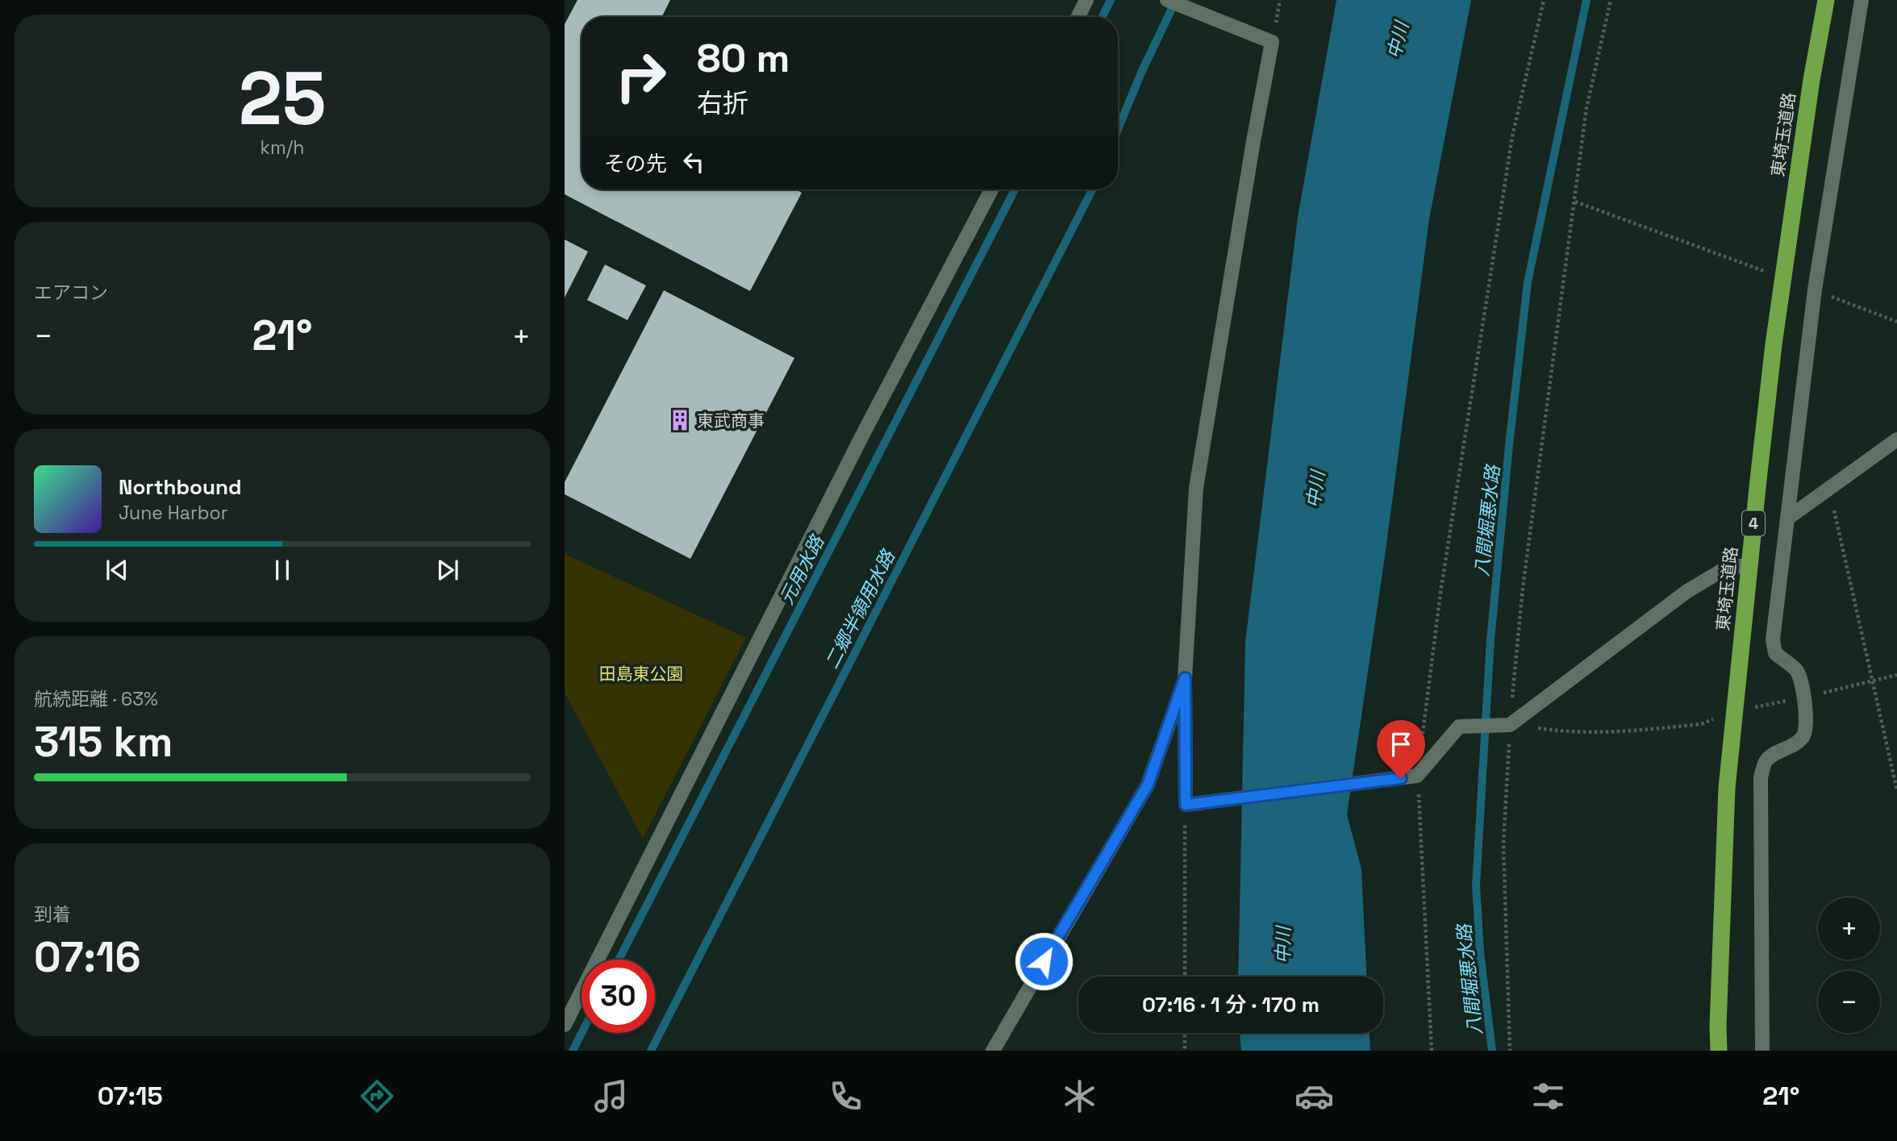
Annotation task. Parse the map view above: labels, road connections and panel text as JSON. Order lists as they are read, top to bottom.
{
  "streets": {
    "highway": ["東埼玉道路", "4"]
  },
  "water": [
    "中川",
    "八間堀悪水路",
    "元用水路",
    "二郷半領用水路"
  ],
  "parks": ["田島東公園"],
  "places": {
    "building": ["東武商事"]
  },
  "page": {
    "tile": [
      ["25", "km/h"],
      "エアコン",
      ["航続距離 · 63%", "315 km"],
      ["到着", "07:16"]
    ],
    "turn": ["80 m", "右折"],
    "then": "その先",
    "heat": ["−", "21°", "+"],
    "song": ["Northbound", "June Harbor"],
    "map_buttons": ["+", "−"],
    "limit": "30",
    "trip": "07:16 · 1 分 · 170 m",
    "tabs": ["07:15", "21°"]
  }
}
